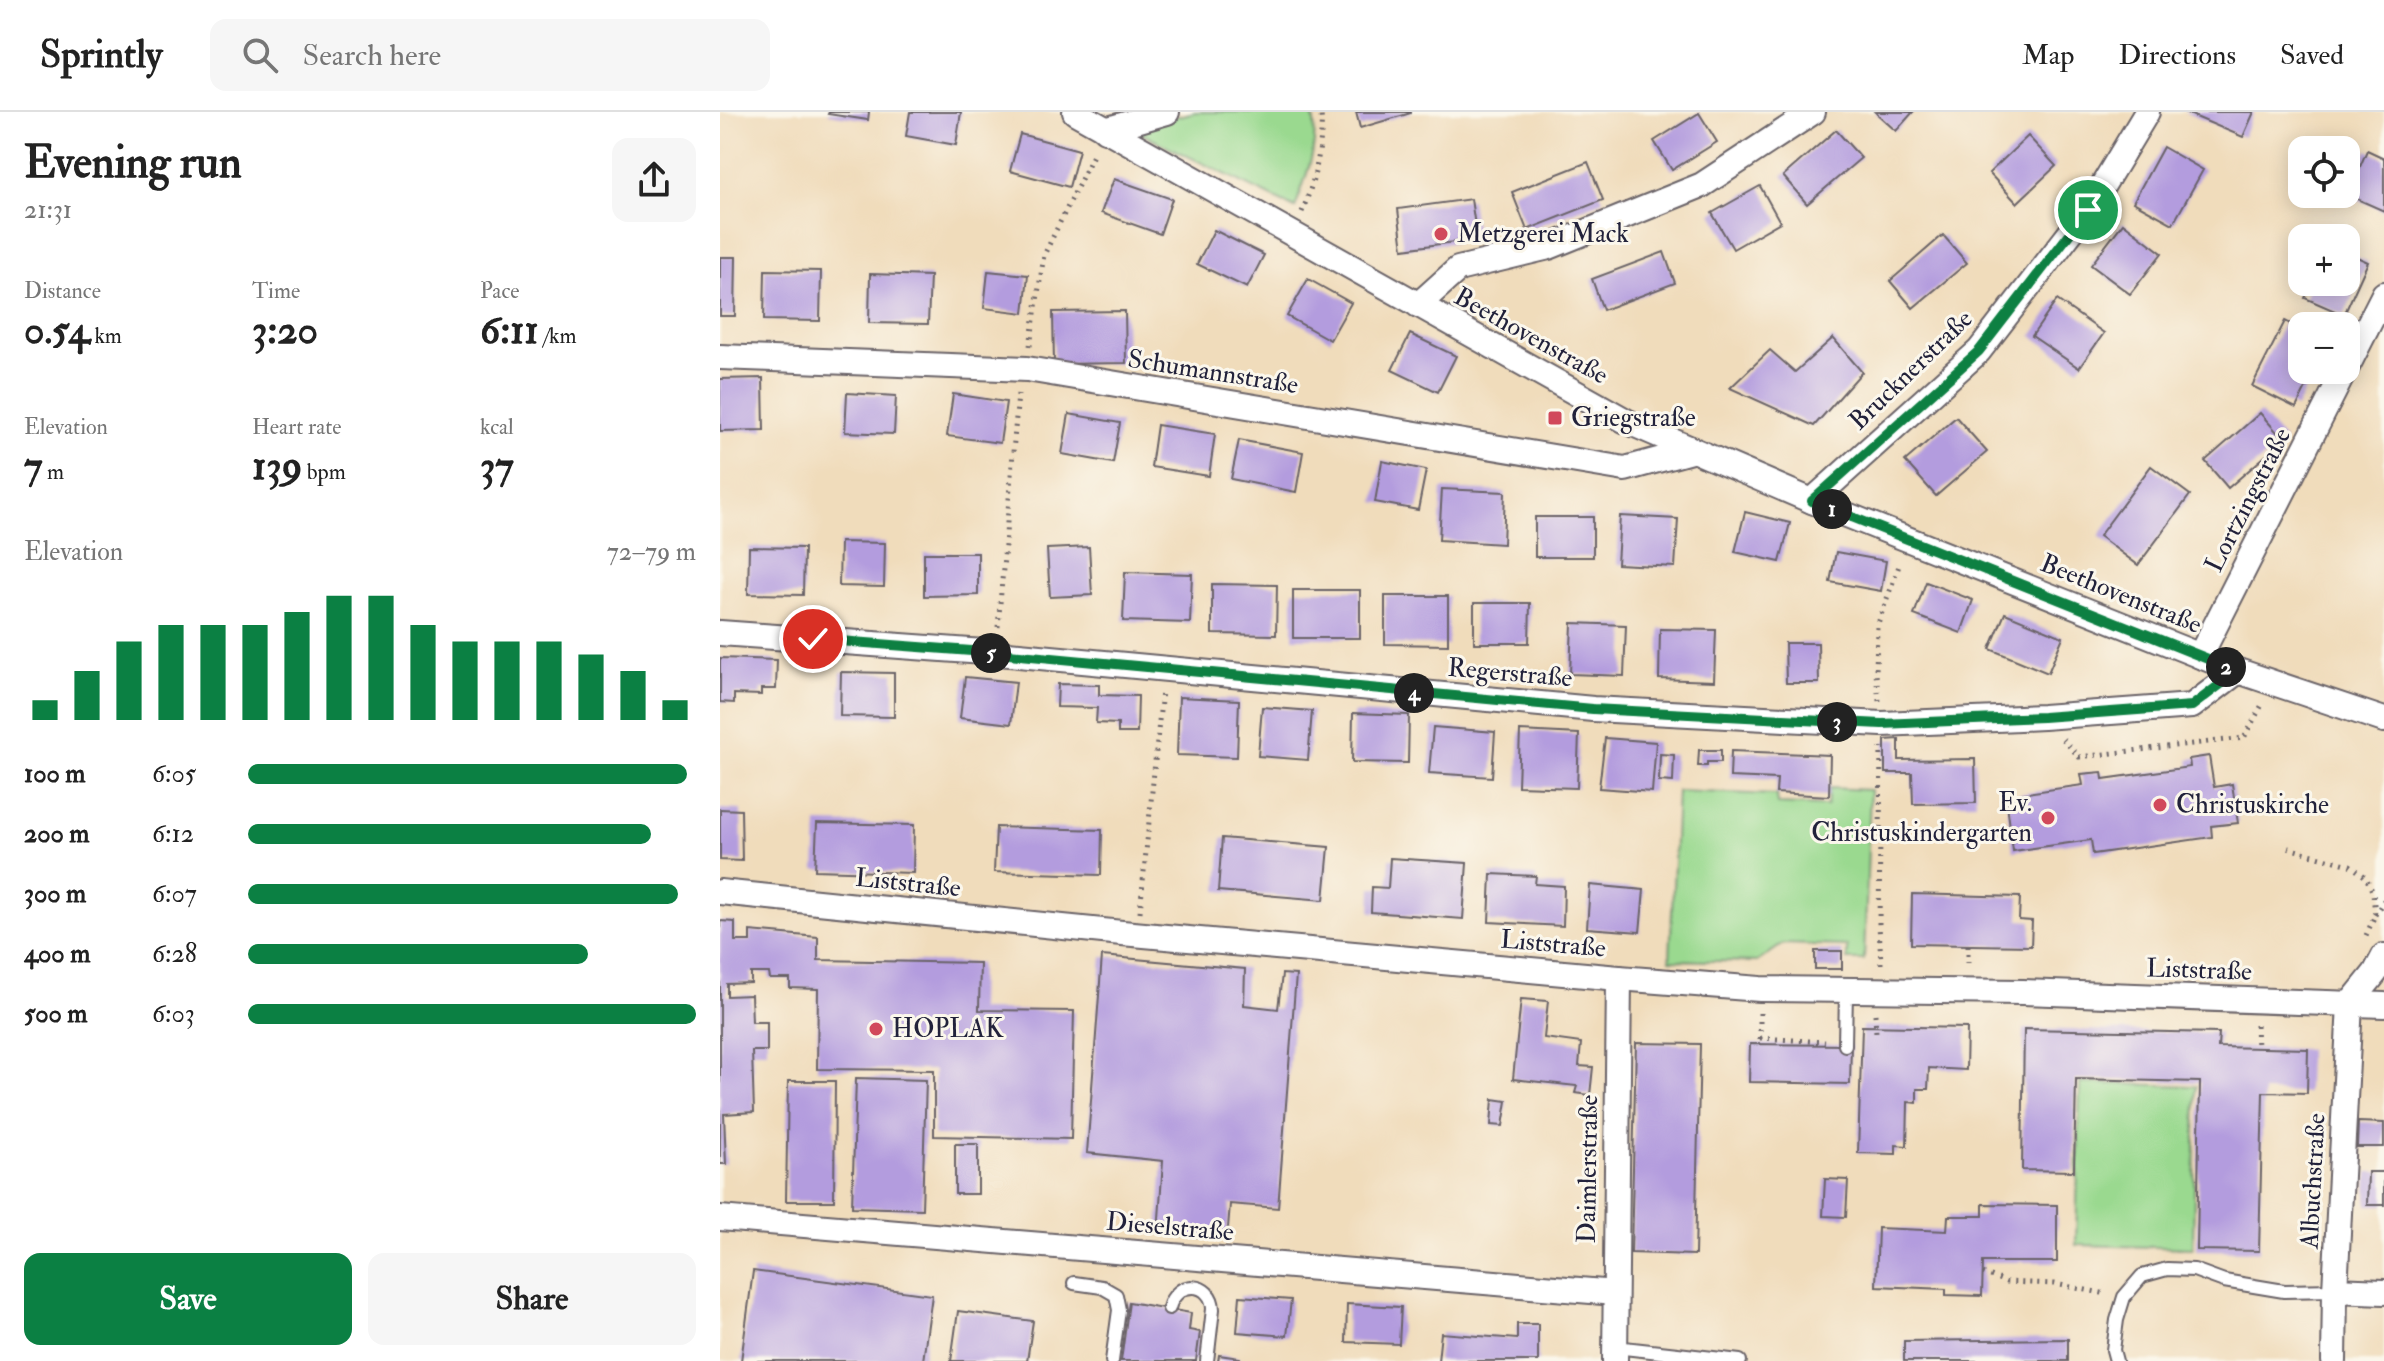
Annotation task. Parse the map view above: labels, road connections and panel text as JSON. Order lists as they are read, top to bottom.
{
  "streets": {
    "street": [
      "Beethovenstraße",
      "Brucknerstraße",
      "Schumannstraße",
      "Lortzingstraße",
      "Regerstraße",
      "Liststraße",
      "Daimlerstraße",
      "Albuchstraße",
      "Dieselstraße"
    ]
  },
  "crossings": [
    ["Beethovenstraße", "Brucknerstraße"],
    ["Beethovenstraße", "Schumannstraße"],
    ["Beethovenstraße", "Lortzingstraße"],
    ["Beethovenstraße", "Regerstraße"],
    ["Liststraße", "Daimlerstraße"],
    ["Liststraße", "Albuchstraße"],
    ["Daimlerstraße", "Dieselstraße"]
  ],
  "places": {
    "other": [
      "Metzgerei Mack",
      "Christuskirche",
      "Ev. Christuskindergarten",
      "HOPLAK"
    ],
    "transit": ["Griegstraße"]
  },
  "page": {
    "header": "Sprintly",
    "search": "Search here",
    "nav": ["Map", "Directions", "Saved"],
    "heading": ["Evening run", "21:31"],
    "map_buttons": ["+", "−"],
    "stats": [
      ["Distance", "0.54 km"],
      ["Time", "3:20"],
      ["Pace", "6:11 /km"],
      ["Elevation", "7 m"],
      ["Heart rate", "139 bpm"],
      ["kcal", "37"]
    ],
    "pins": [
      "1",
      "5",
      "2",
      "4",
      "3"
    ],
    "chart": ["Elevation", "72–79 m"],
    "list": [
      {
        "name": "100 m",
        "note": "6:05"
      },
      {
        "name": "200 m",
        "note": "6:12"
      },
      {
        "name": "300 m",
        "note": "6:07"
      },
      {
        "name": "400 m",
        "note": "6:28"
      },
      {
        "name": "500 m",
        "note": "6:03"
      }
    ],
    "buttons": ["Save", "Share"]
  }
}
